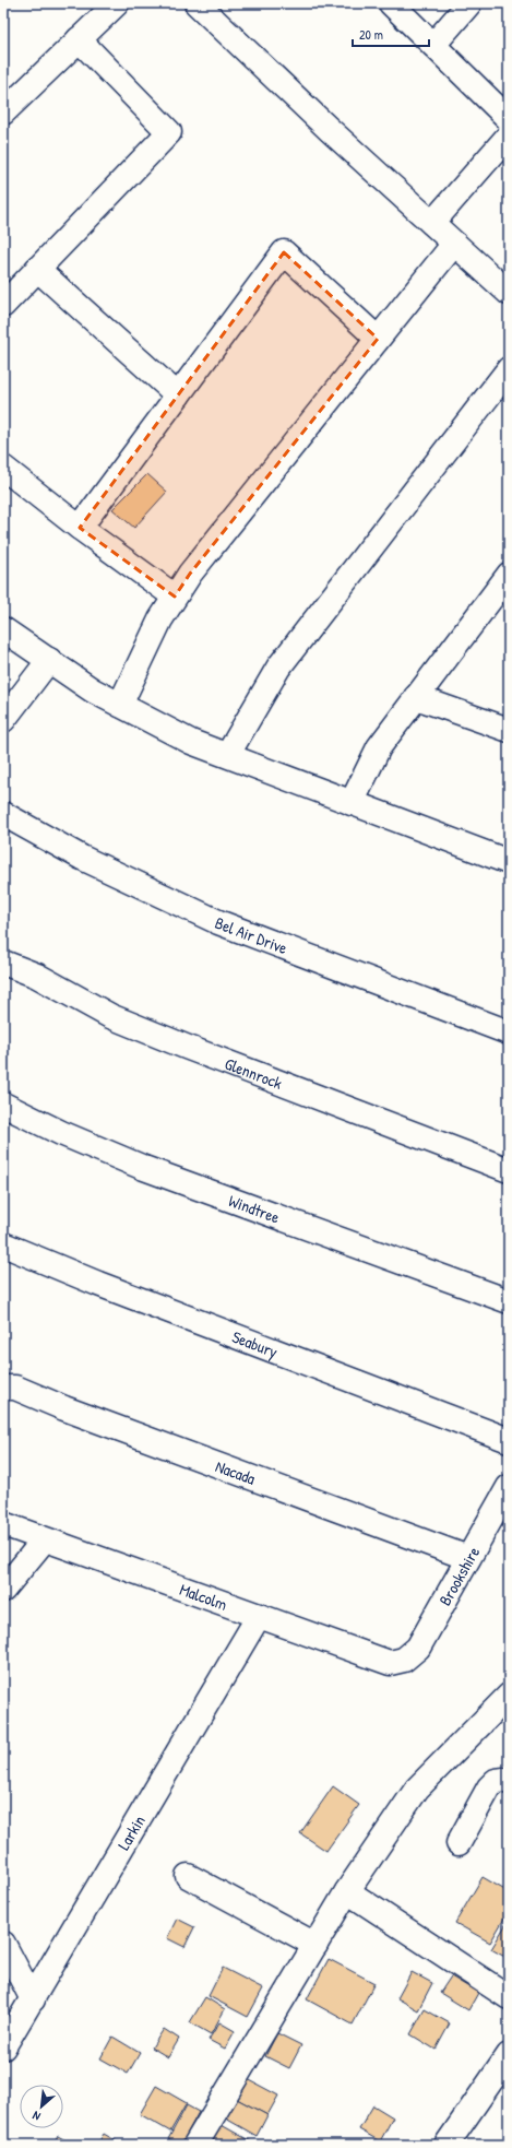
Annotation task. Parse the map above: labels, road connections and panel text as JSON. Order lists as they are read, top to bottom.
{
  "streets": {
    "street": [
      "Bel Air Drive",
      "Glennrock",
      "Windtree",
      "Seabury",
      "Nacada",
      "Brookshire",
      "Malcolm",
      "Larkin"
    ]
  },
  "crossings": [
    ["Nacada", "Brookshire"],
    ["Brookshire", "Malcolm"],
    ["Malcolm", "Larkin"]
  ],
  "scale_bar": "20 m",
  "north": "bottom left"
}
